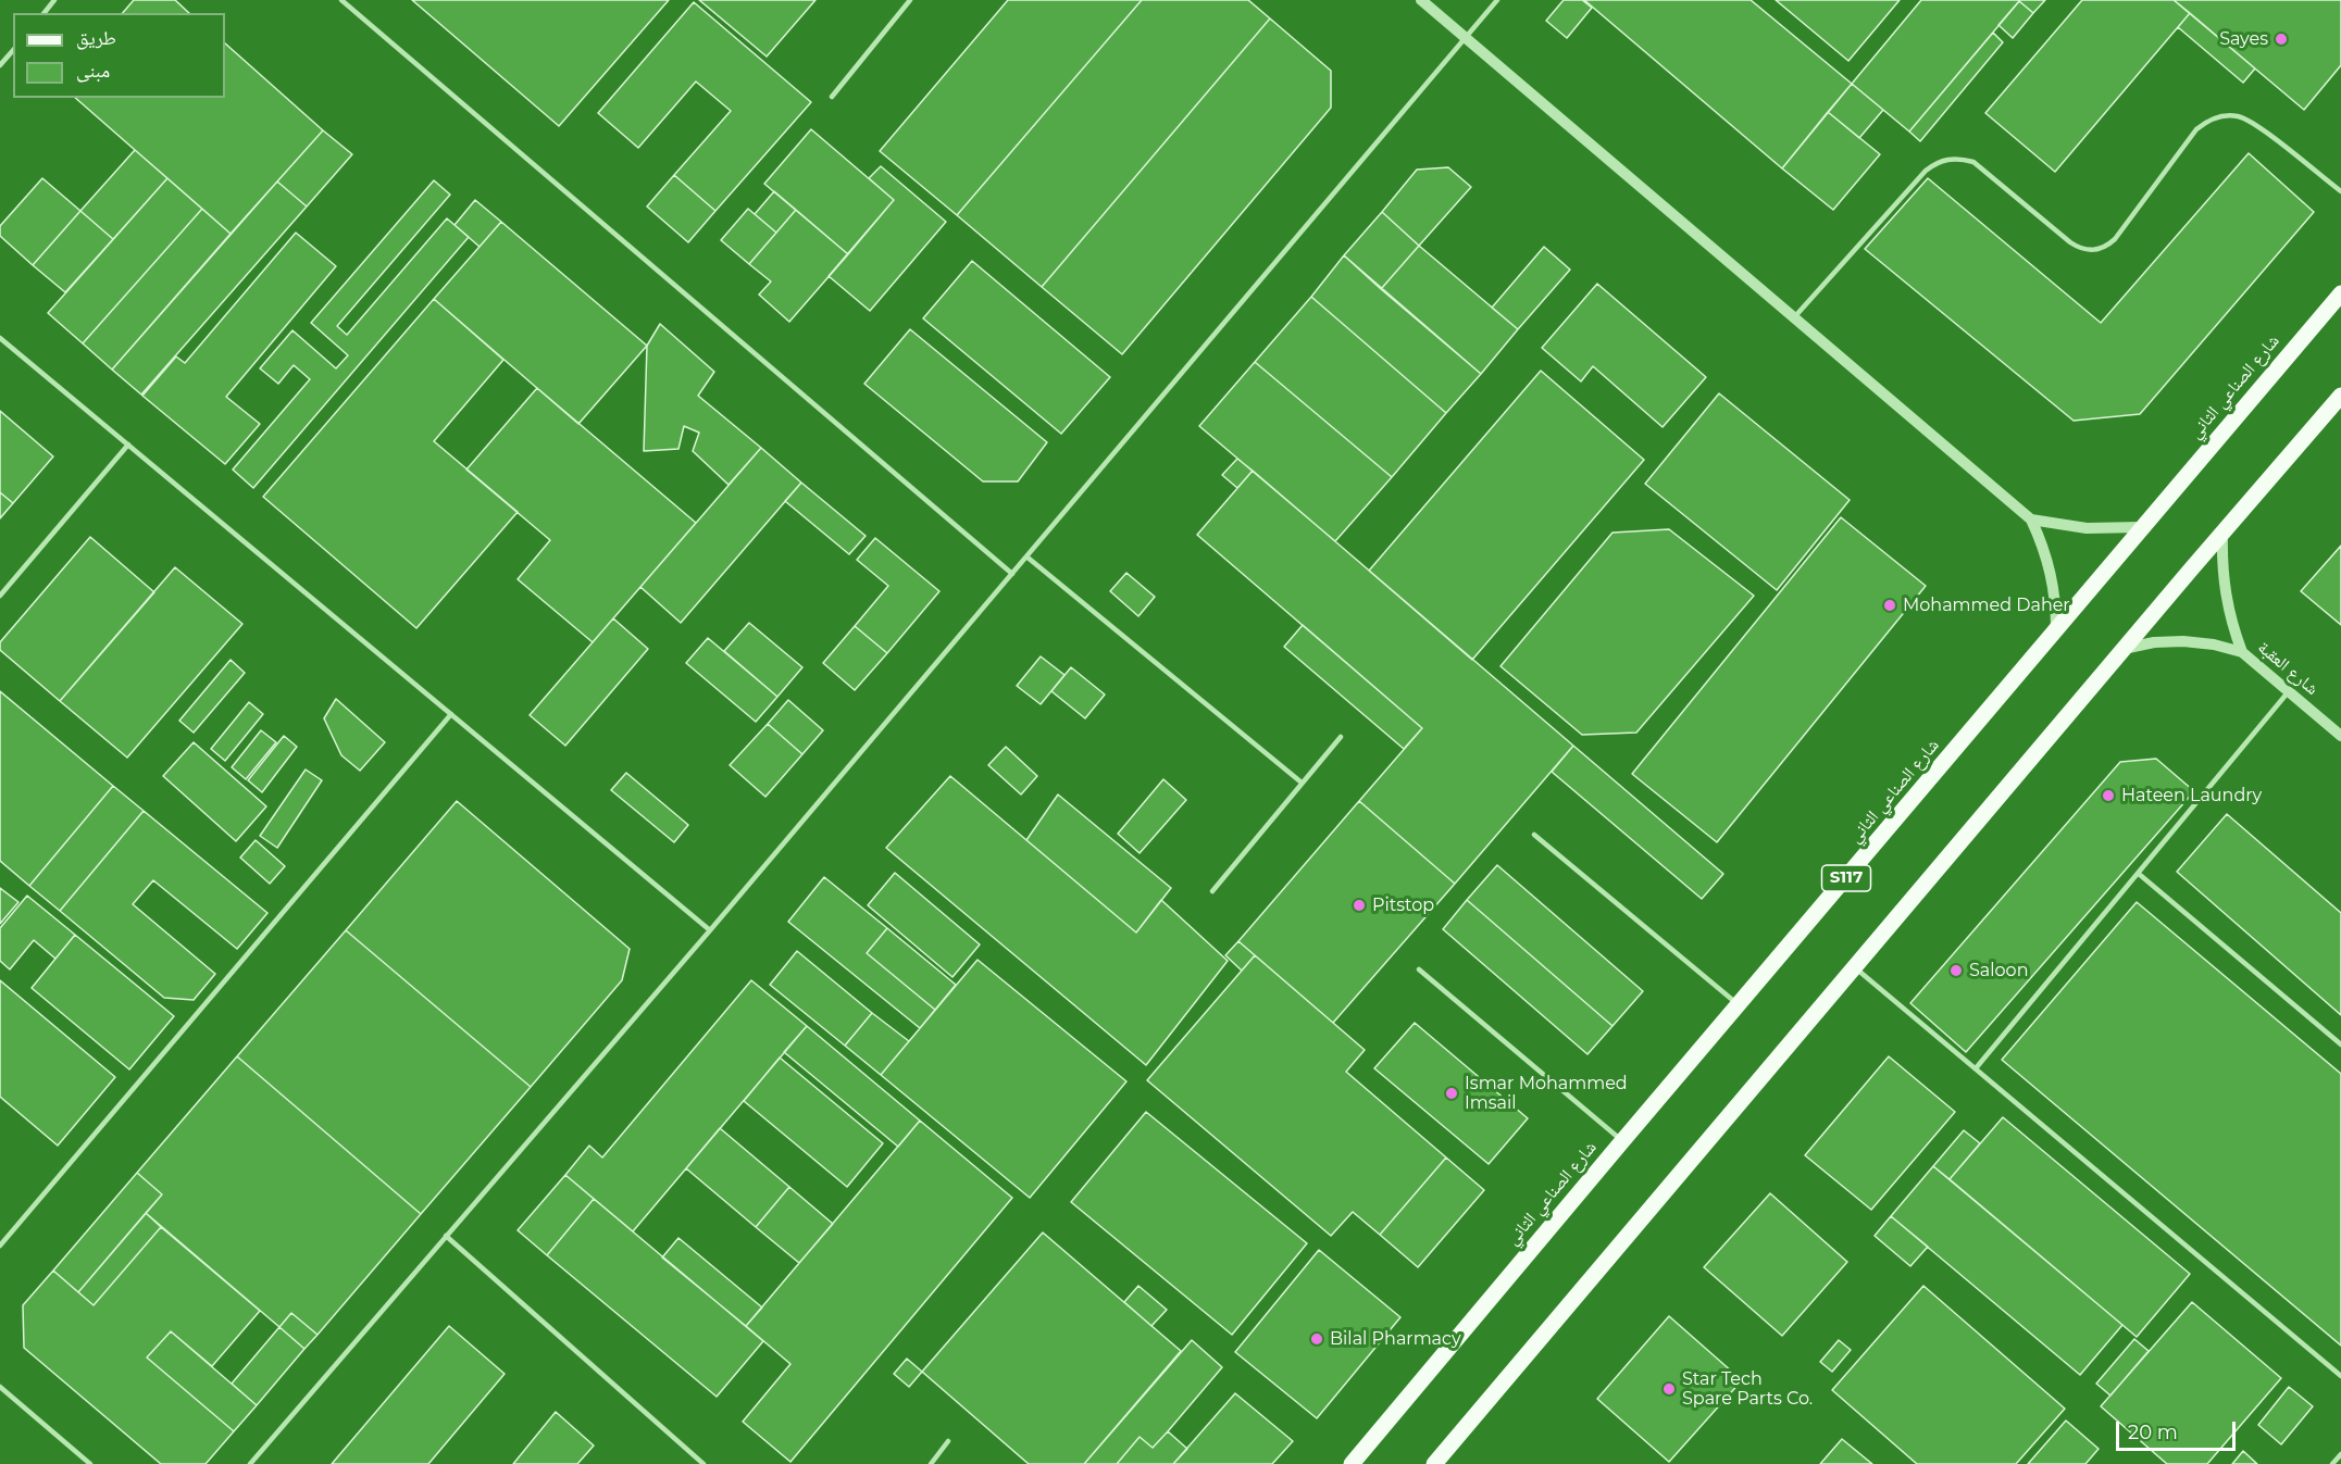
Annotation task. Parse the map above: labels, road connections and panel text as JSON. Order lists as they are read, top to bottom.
{
  "streets": {
    "main road": ["شارع الصناعي الثاني", "S117"],
    "street": ["شارع العقبة"]
  },
  "places": [
    "Sayes",
    "Mohammed Daher",
    "Hateen Laundry",
    "Pitstop",
    "Saloon",
    "Ismar Mohammed Imsail",
    "Bilal Pharmacy",
    "Star Tech Spare Parts Co."
  ],
  "legend": ["طريق", "مبنى"],
  "scale_bar": "20 m"
}
